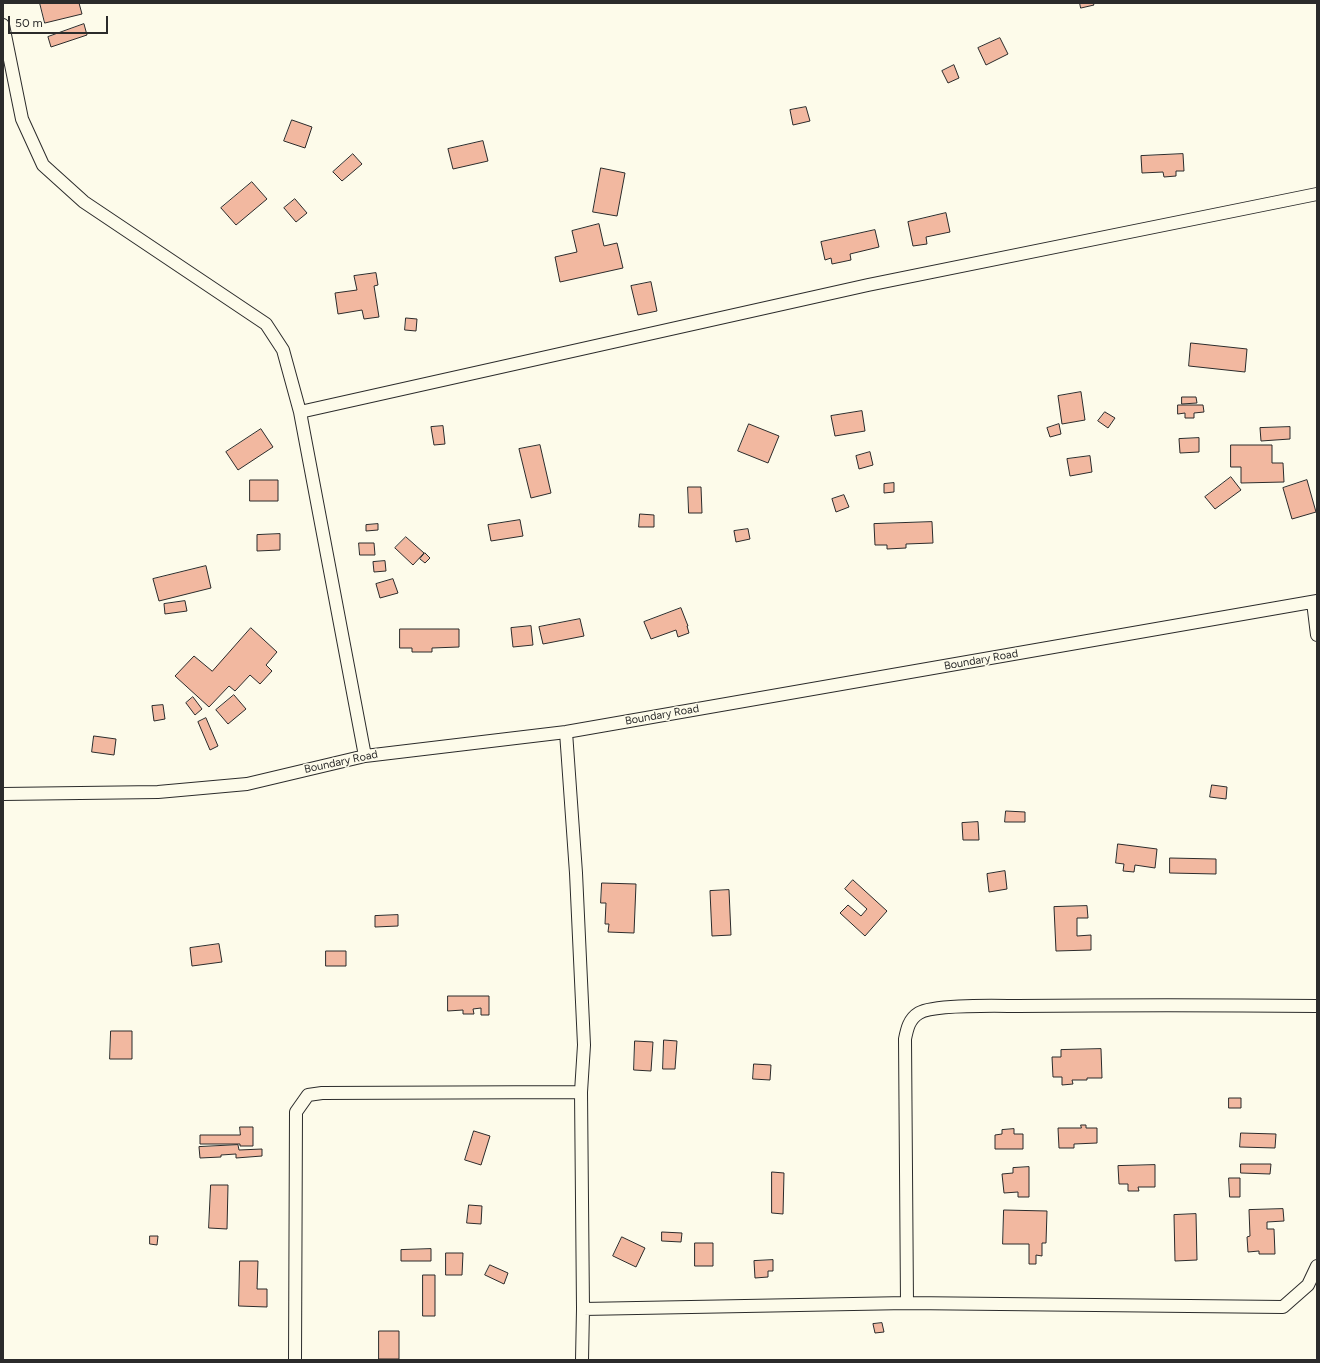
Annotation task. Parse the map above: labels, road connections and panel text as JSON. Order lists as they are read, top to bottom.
{
  "streets": {
    "street": ["Boundary Road"]
  },
  "scale_bar": "50 m"
}
